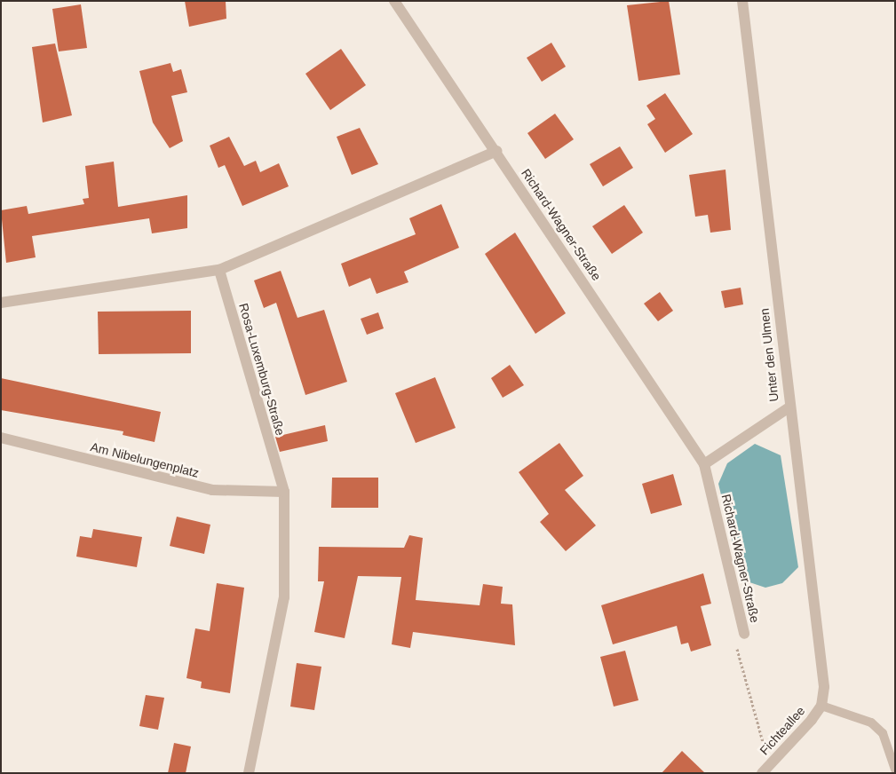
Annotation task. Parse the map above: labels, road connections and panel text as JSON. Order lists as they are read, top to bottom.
{
  "streets": {
    "street": [
      "Richard-Wagner-Straße",
      "Unter den Ulmen",
      "Rosa-Luxemburg-Straße",
      "Am Nibelungenplatz",
      "Fichteallee"
    ]
  },
  "crossings": [
    ["Unter den Ulmen", "Fichteallee"],
    ["Rosa-Luxemburg-Straße", "Am Nibelungenplatz"]
  ]
}
